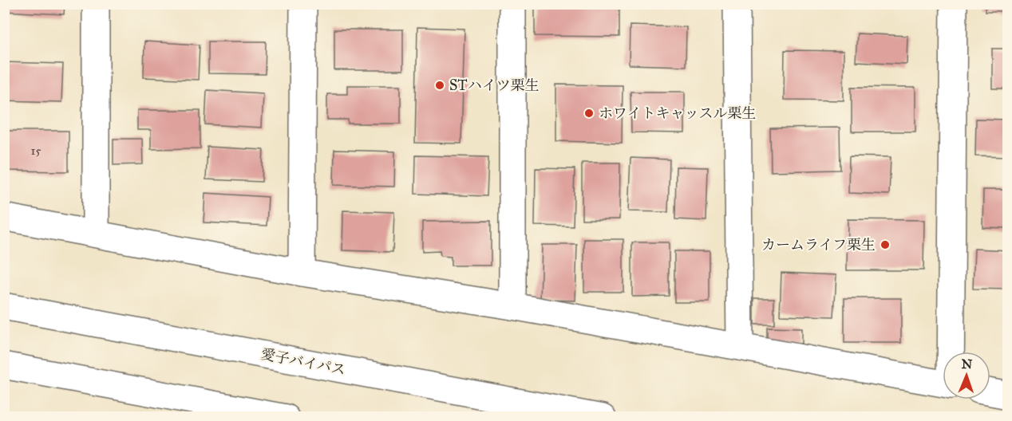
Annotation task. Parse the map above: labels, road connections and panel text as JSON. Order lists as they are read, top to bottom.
{
  "streets": {
    "main road": ["愛子バイパス"]
  },
  "places": ["STハイツ栗生", "ホワイトキャッスル栗生", "カームライフ栗生"],
  "house_numbers": ["15"],
  "north": "top"
}
